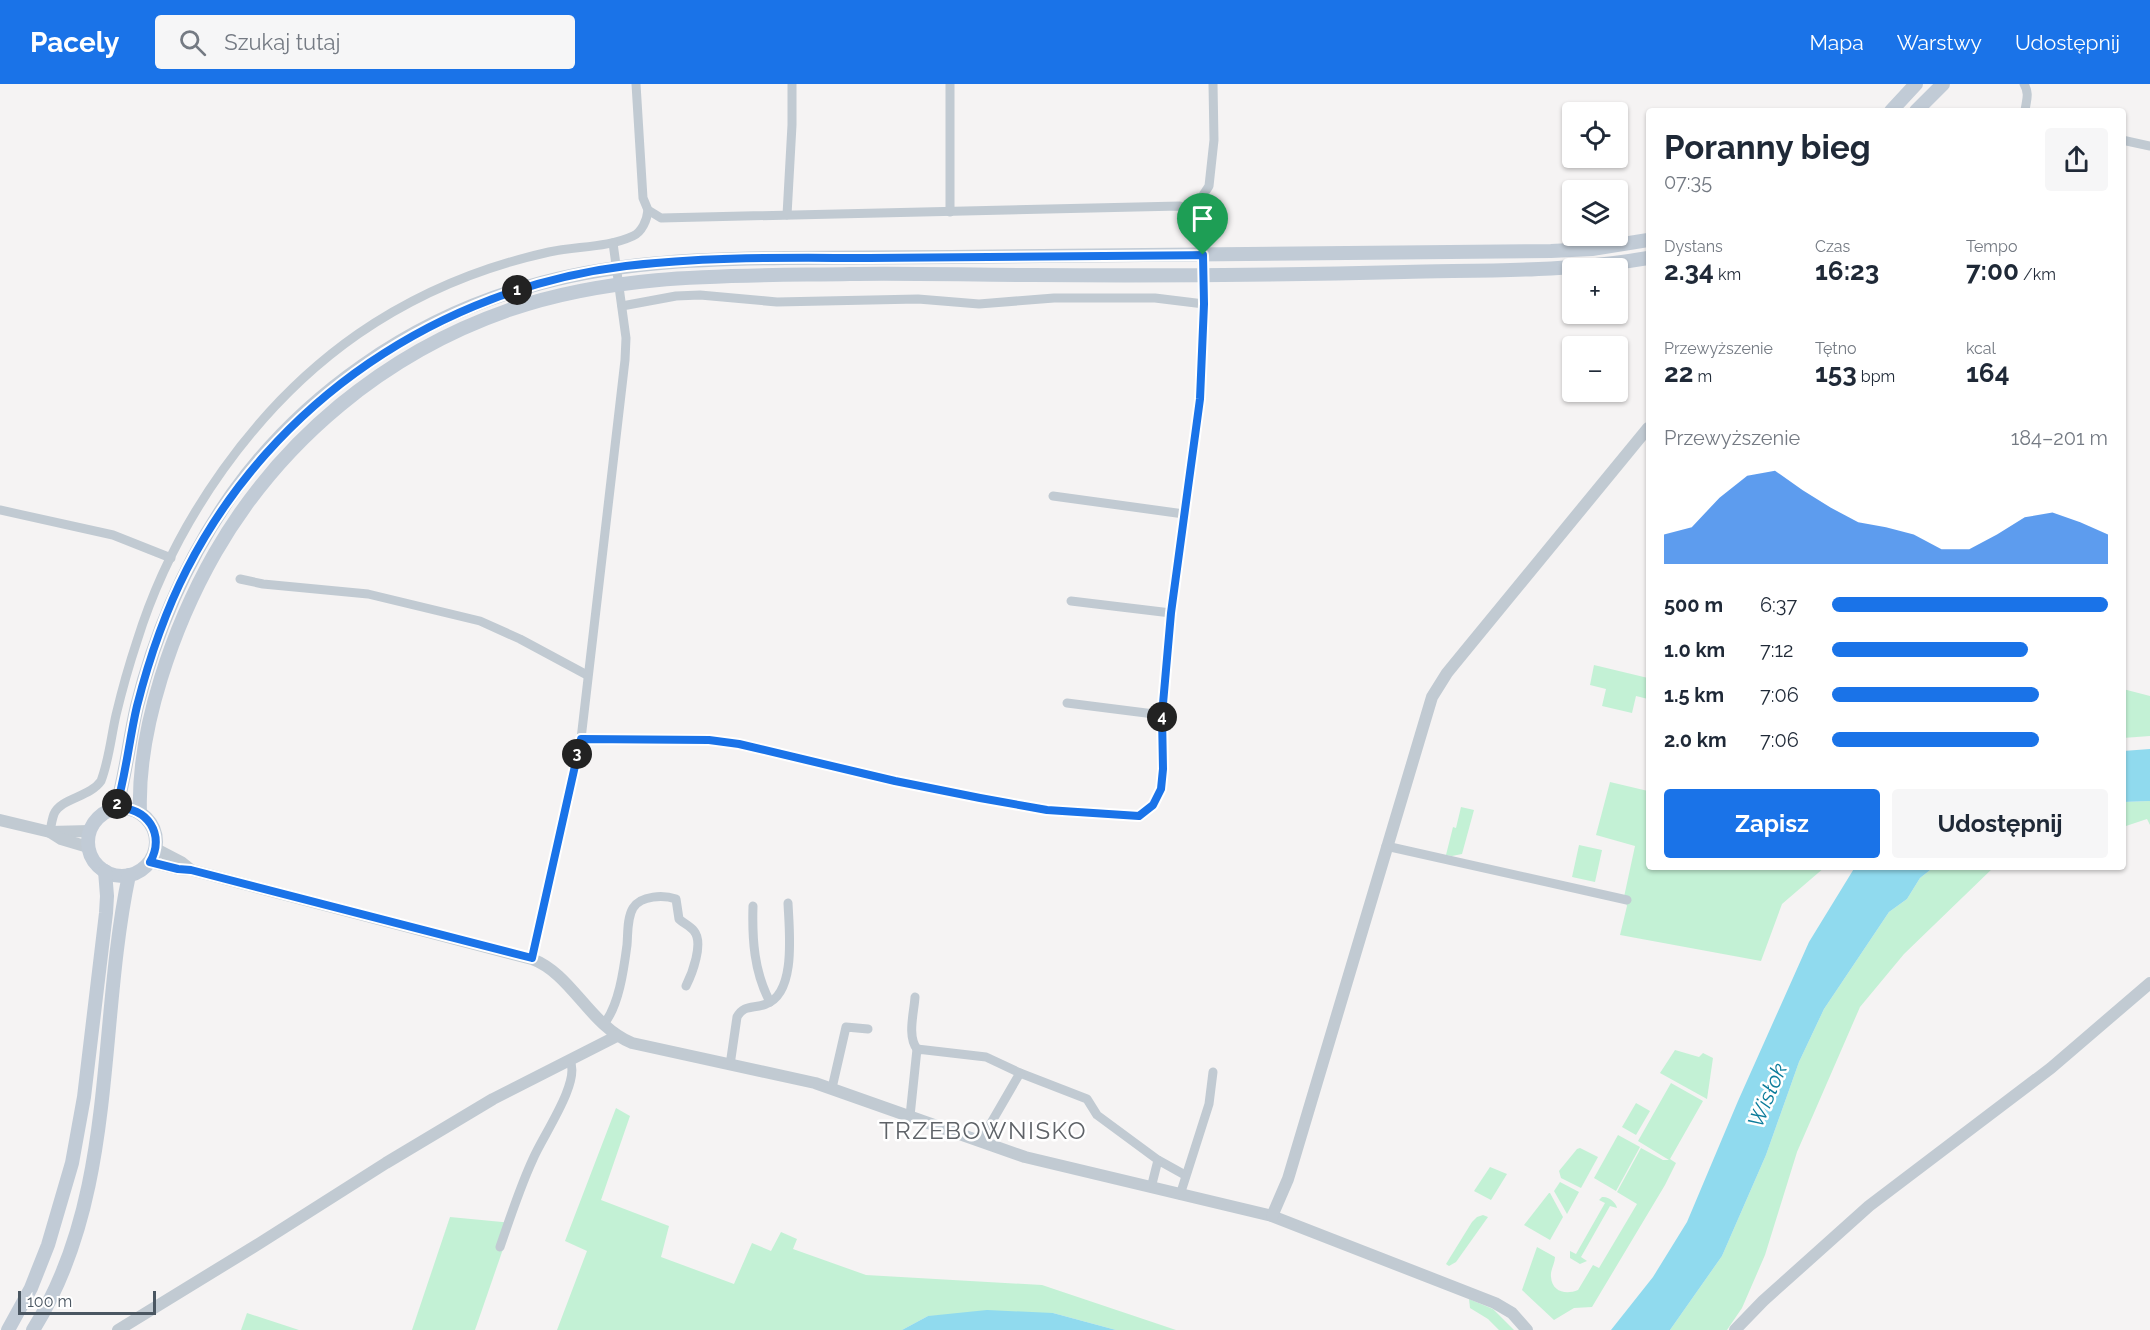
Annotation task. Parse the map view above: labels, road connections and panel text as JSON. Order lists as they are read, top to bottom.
{
  "districts": ["TRZEBOWNISKO"],
  "water": ["Wisłok"],
  "scale_bar": "100 m",
  "page": {
    "header": "Pacely",
    "search": "Szukaj tutaj",
    "nav": ["Mapa", "Warstwy", "Udostępnij"],
    "map_buttons": ["+", "−"],
    "heading": ["Poranny bieg", "07:35"],
    "stats": [
      ["Dystans", "2.34 km"],
      ["Czas", "16:23"],
      ["Tempo", "7:00 /km"],
      ["Przewyższenie", "22 m"],
      ["Tętno", "153 bpm"],
      ["kcal", "164"]
    ],
    "pins": [
      "1",
      "4",
      "3",
      "2"
    ],
    "chart": ["Przewyższenie", "184–201 m"],
    "list": [
      {
        "name": "500 m",
        "note": "6:37"
      },
      {
        "name": "1.0 km",
        "note": "7:12"
      },
      {
        "name": "1.5 km",
        "note": "7:06"
      },
      {
        "name": "2.0 km",
        "note": "7:06"
      }
    ],
    "buttons": ["Zapisz", "Udostępnij"],
    "scale": "100 m"
  }
}
